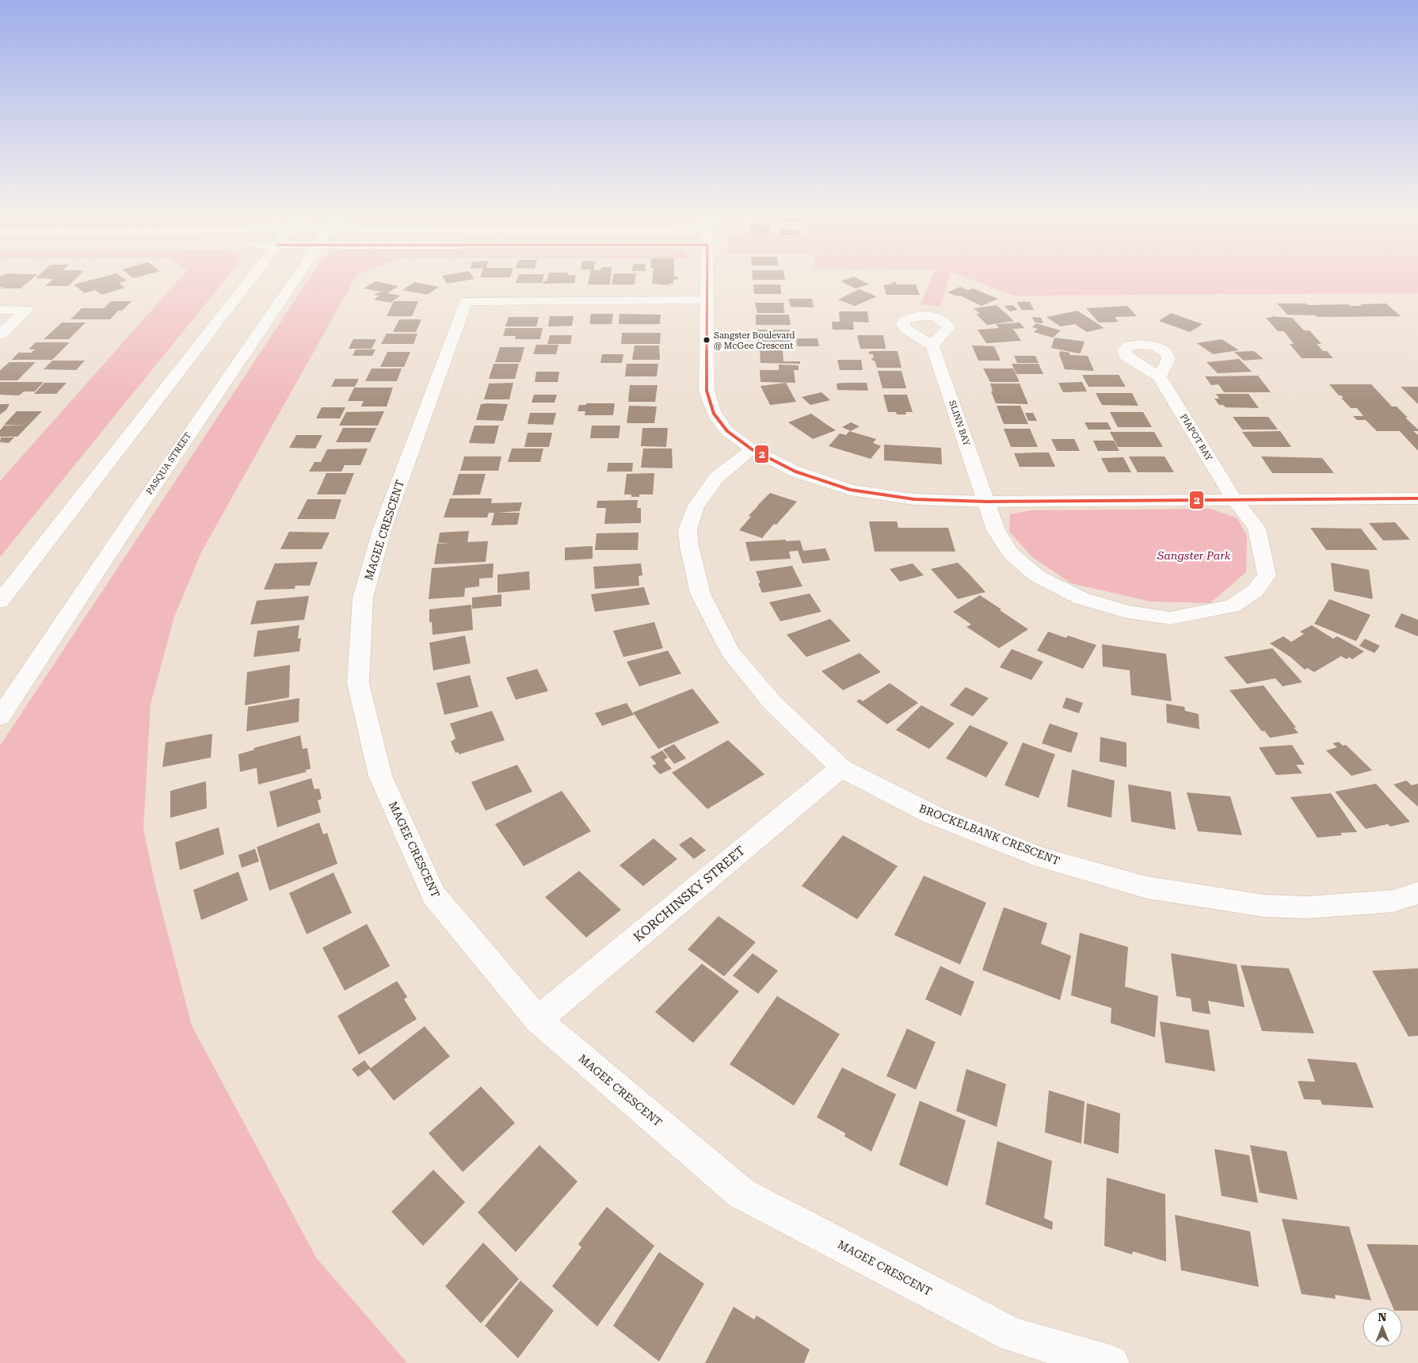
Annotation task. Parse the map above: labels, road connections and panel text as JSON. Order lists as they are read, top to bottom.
{
  "streets": {
    "street": [
      "SLINN BAY",
      "PIAPOT BAY",
      "PASQUA STREET",
      "MAGEE CRESCENT",
      "BROCKELBANK CRESCENT",
      "KORCHINSKY STREET"
    ]
  },
  "crossings": [
    ["SLINN BAY", "PIAPOT BAY"],
    ["MAGEE CRESCENT", "KORCHINSKY STREET"],
    ["BROCKELBANK CRESCENT", "KORCHINSKY STREET"]
  ],
  "parks": ["Sangster Park"],
  "places": ["Sangster Boulevard @ McGee Crescent"],
  "lines": ["transit line 2"],
  "north": "top"
}
